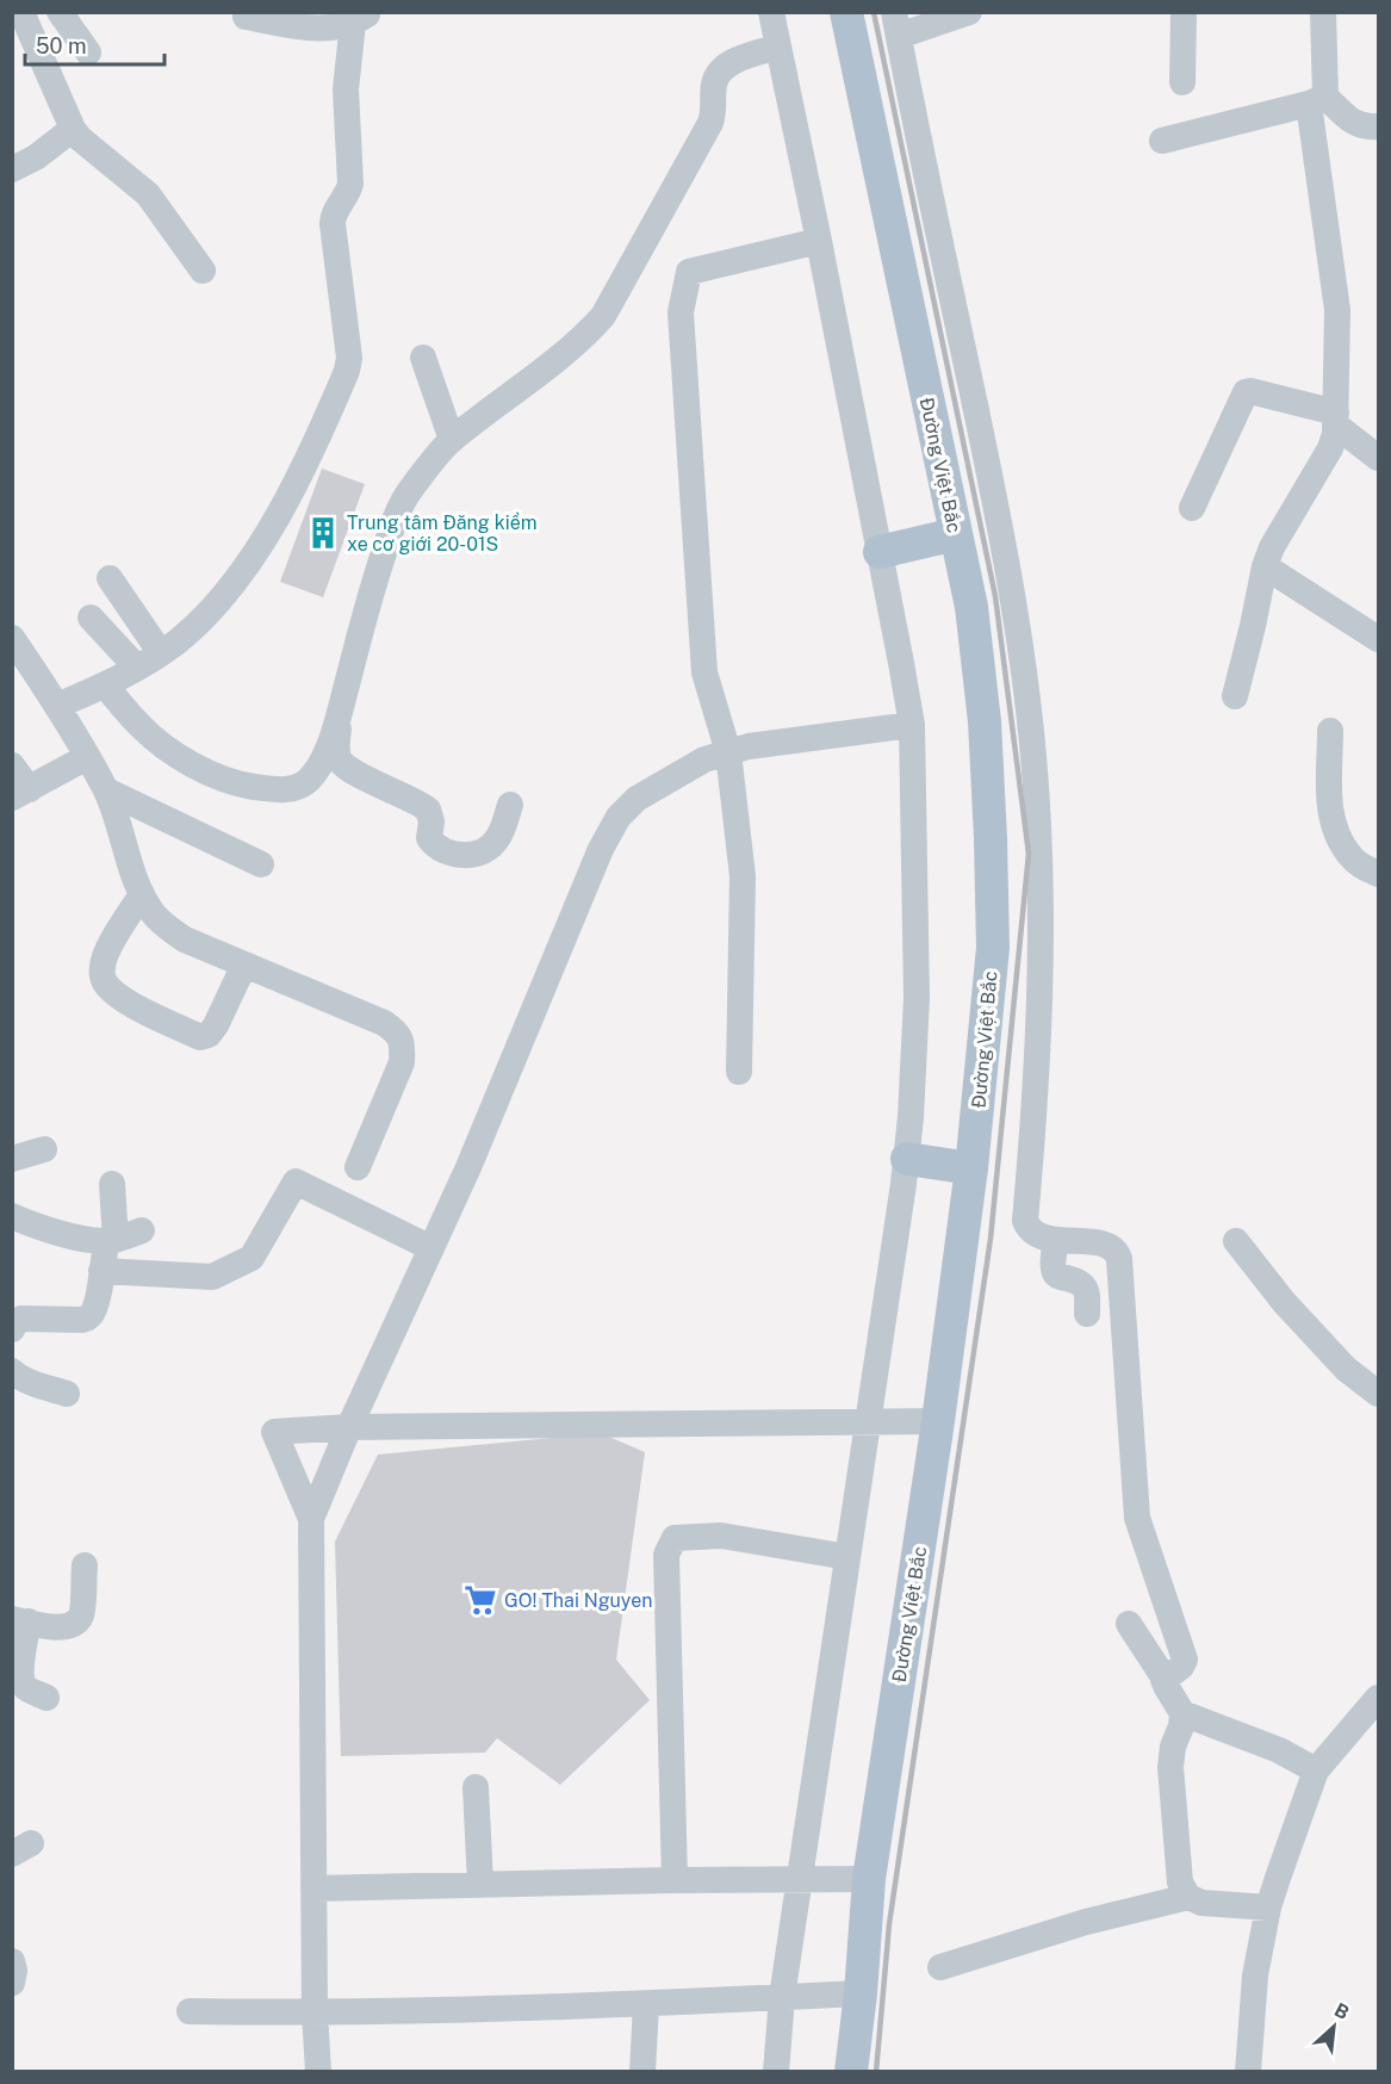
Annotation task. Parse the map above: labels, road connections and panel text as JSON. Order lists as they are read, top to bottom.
{
  "streets": {
    "main road": ["Đường Việt Bắc"]
  },
  "places": {
    "building": ["Trung tâm Đăng kiểm xe cơ giới 20-01S"],
    "supermarket": ["GO! Thai Nguyen"]
  },
  "scale_bar": "50 m",
  "north": "top right"
}
